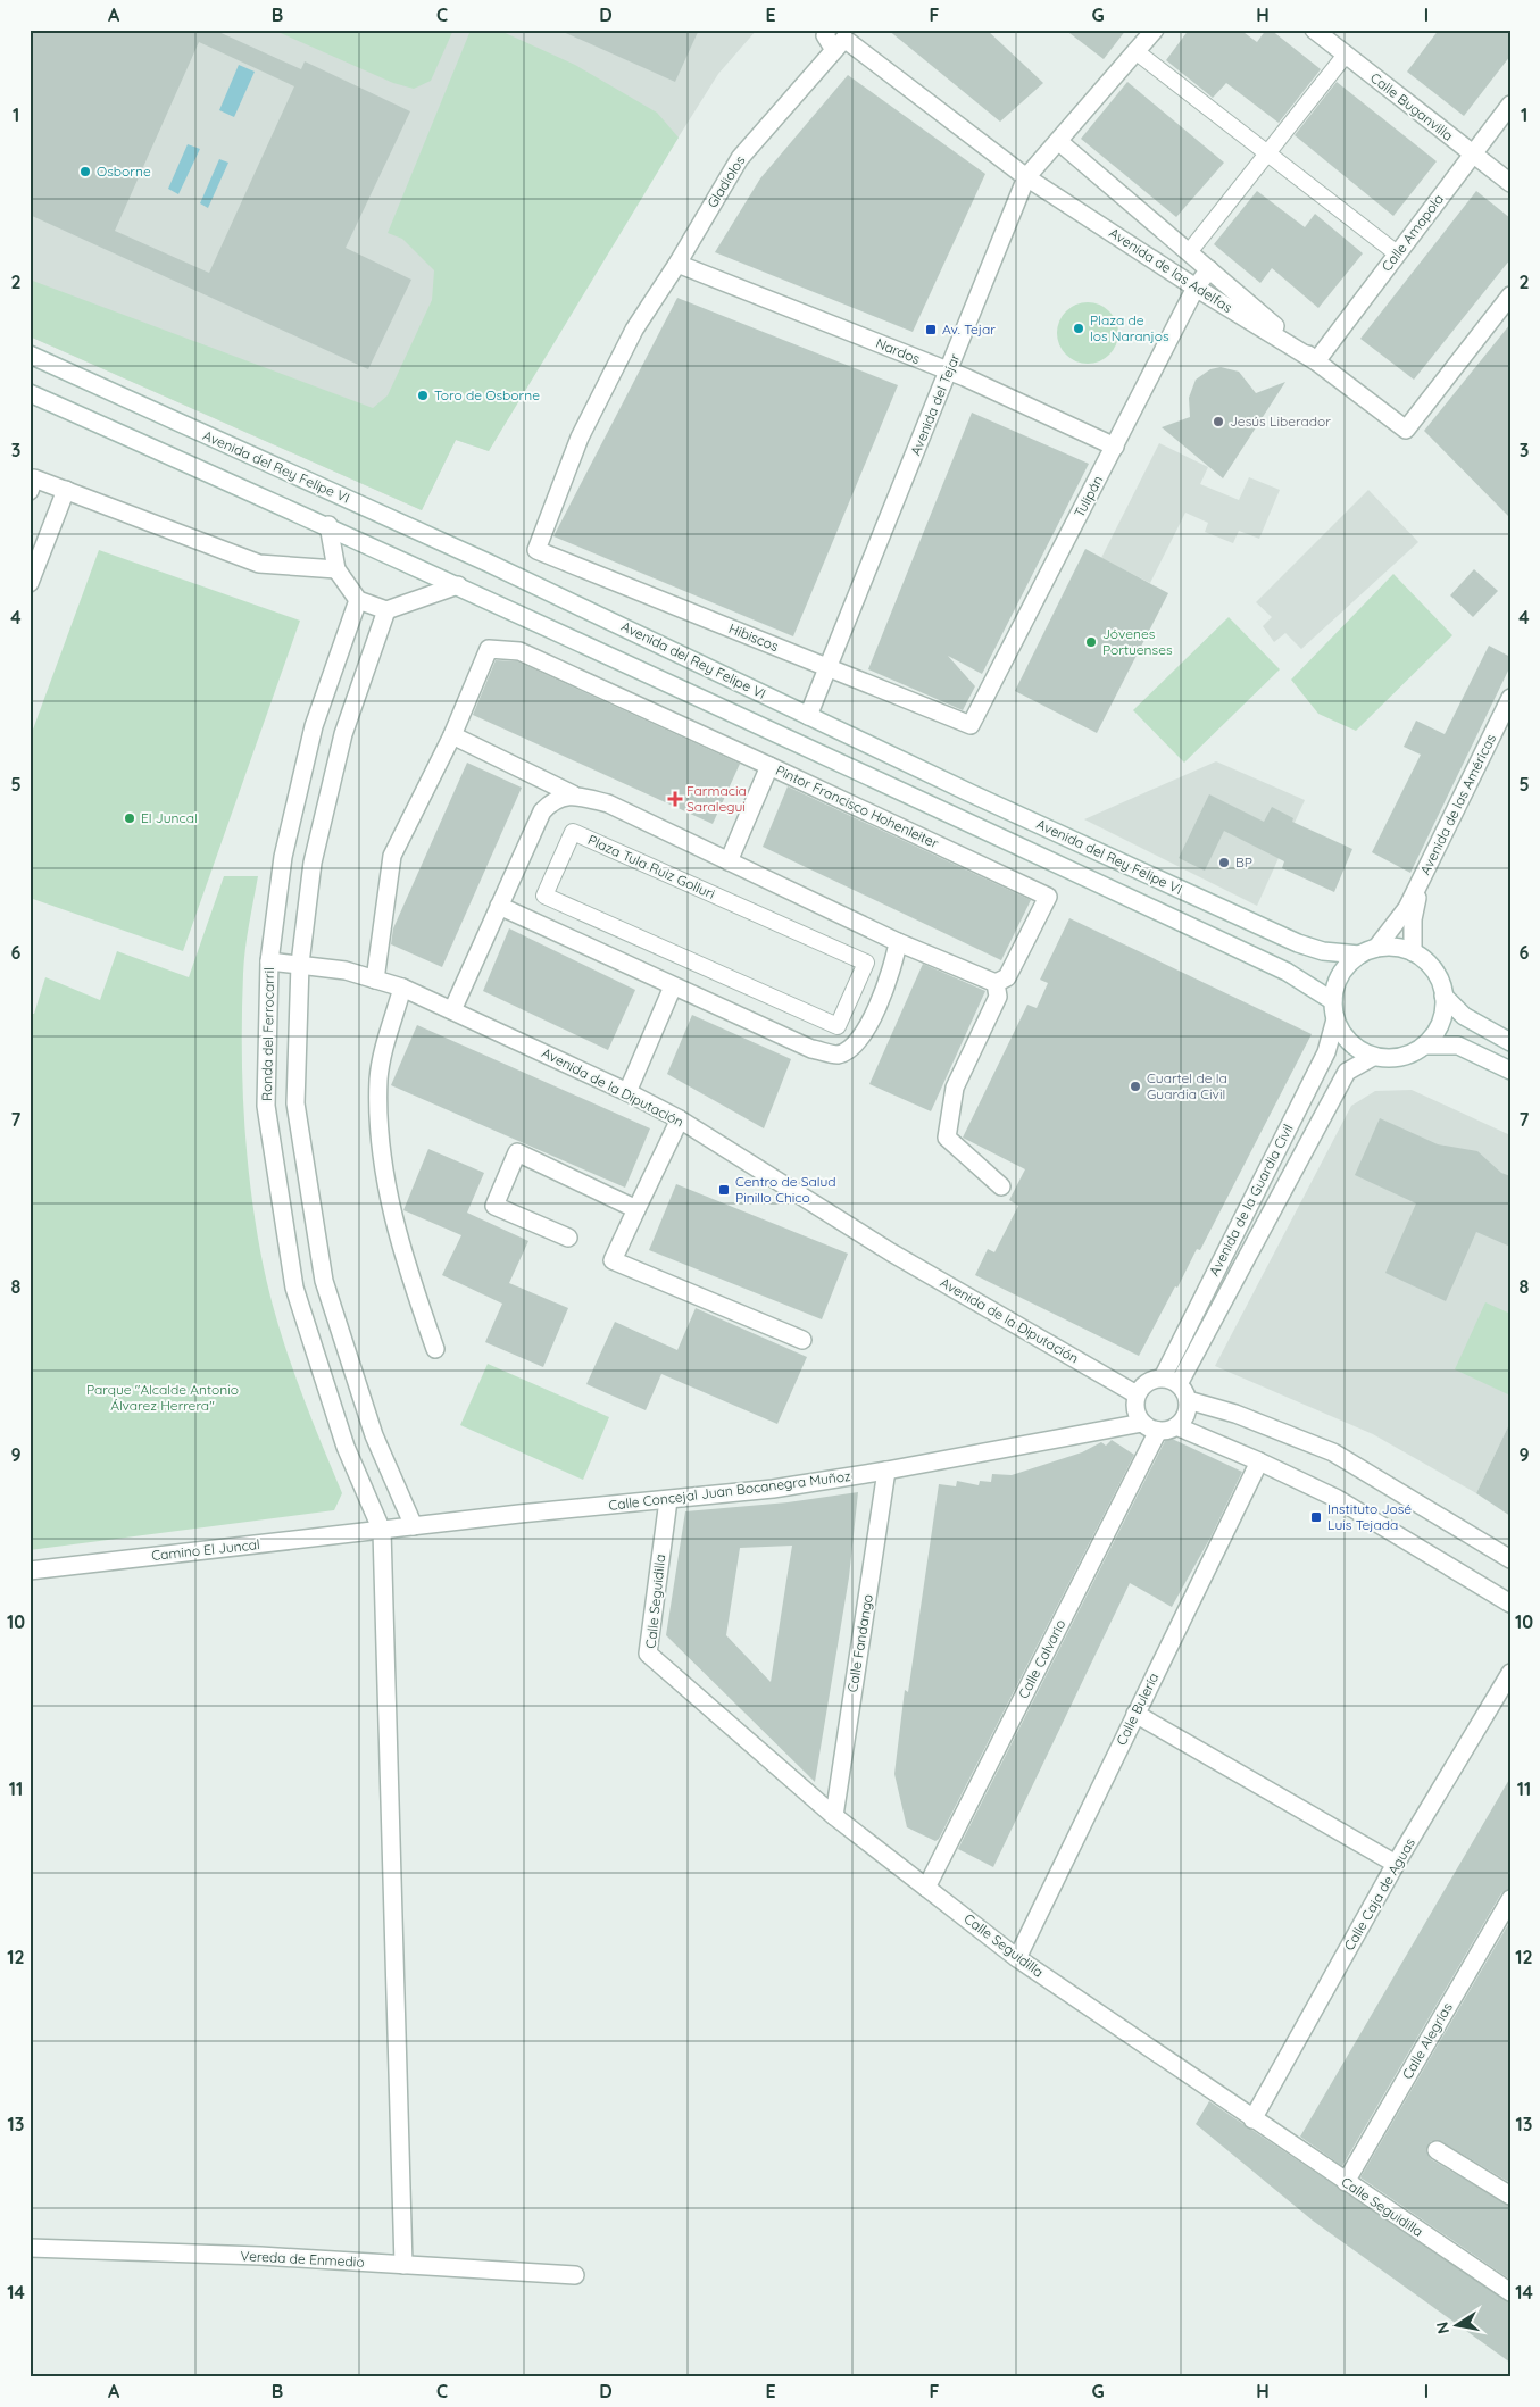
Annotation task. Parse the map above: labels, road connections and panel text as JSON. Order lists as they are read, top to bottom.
{
  "streets": {
    "street": [
      "Calle Buganvilla",
      "Gladiolos",
      "Calle Amapola",
      "Avenida de las Adelfas",
      "Nardos",
      "Avenida del Tejar",
      "Avenida del Rey Felipe VI",
      "Tulipán",
      "Hibiscos",
      "Avenida de las Américas",
      "Pintor Francisco Hohenleiter",
      "Plaza Tula Ruiz Golluri",
      "Ronda del Ferrocarril",
      "Avenida de la Diputación",
      "Avenida de la Guardia Civil",
      "Calle Concejal Juan Bocanegra Muñoz",
      "Camino El Juncal",
      "Calle Seguidilla",
      "Calle Fandango",
      "Calle Calvario",
      "Calle Bulería",
      "Calle Caja de Aguas",
      "Calle Alegrías",
      "Vereda de Enmedio"
    ]
  },
  "crossings": [
    ["Calle Buganvilla", "Calle Amapola"],
    ["Gladiolos", "Nardos"],
    ["Gladiolos", "Hibiscos"],
    ["Calle Amapola", "Avenida de las Adelfas"],
    ["Avenida de las Adelfas", "Avenida del Tejar"],
    ["Avenida de las Adelfas", "Tulipán"],
    ["Nardos", "Avenida del Tejar"],
    ["Nardos", "Tulipán"],
    ["Avenida del Tejar", "Avenida del Rey Felipe VI"],
    ["Avenida del Tejar", "Hibiscos"],
    ["Avenida del Rey Felipe VI", "Avenida de las Américas"],
    ["Avenida del Rey Felipe VI", "Avenida de la Guardia Civil"],
    ["Tulipán", "Hibiscos"],
    ["Avenida de las Américas", "Avenida de la Guardia Civil"],
    ["Ronda del Ferrocarril", "Avenida de la Diputación"],
    ["Ronda del Ferrocarril", "Calle Concejal Juan Bocanegra Muñoz"],
    ["Ronda del Ferrocarril", "Camino El Juncal"],
    ["Avenida de la Diputación", "Avenida de la Guardia Civil"],
    ["Avenida de la Diputación", "Calle Concejal Juan Bocanegra Muñoz"],
    ["Avenida de la Diputación", "Calle Calvario"],
    ["Avenida de la Guardia Civil", "Calle Concejal Juan Bocanegra Muñoz"],
    ["Avenida de la Guardia Civil", "Calle Calvario"],
    ["Calle Concejal Juan Bocanegra Muñoz", "Camino El Juncal"],
    ["Calle Concejal Juan Bocanegra Muñoz", "Calle Seguidilla"],
    ["Calle Concejal Juan Bocanegra Muñoz", "Calle Fandango"],
    ["Calle Concejal Juan Bocanegra Muñoz", "Calle Calvario"],
    ["Calle Seguidilla", "Calle Fandango"],
    ["Calle Seguidilla", "Calle Calvario"],
    ["Calle Seguidilla", "Calle Bulería"],
    ["Calle Seguidilla", "Calle Caja de Aguas"],
    ["Calle Seguidilla", "Calle Alegrías"]
  ],
  "parks": ["Parque \"Alcalde Antonio Álvarez Herrera\""],
  "places": {
    "other": [
      "Osborne",
      "Plaza de los Naranjos",
      "Toro de Osborne",
      "Jesús Liberador",
      "Jóvenes Portuenses",
      "El Juncal",
      "BP",
      "Cuartel de la Guardia Civil"
    ],
    "transit": ["Av. Tejar", "Centro de Salud Pinillo Chico", "Instituto José Luis Tejada"],
    "health": ["Farmacia Saralegui"]
  },
  "north": "left",
  "grid": {
    "columns": [
      "A",
      "B",
      "C",
      "D",
      "E",
      "F",
      "G",
      "H",
      "I"
    ],
    "rows": [
      "1",
      "2",
      "3",
      "4",
      "5",
      "6",
      "7",
      "8",
      "9",
      "10",
      "11",
      "12",
      "13",
      "14"
    ]
  }
}
